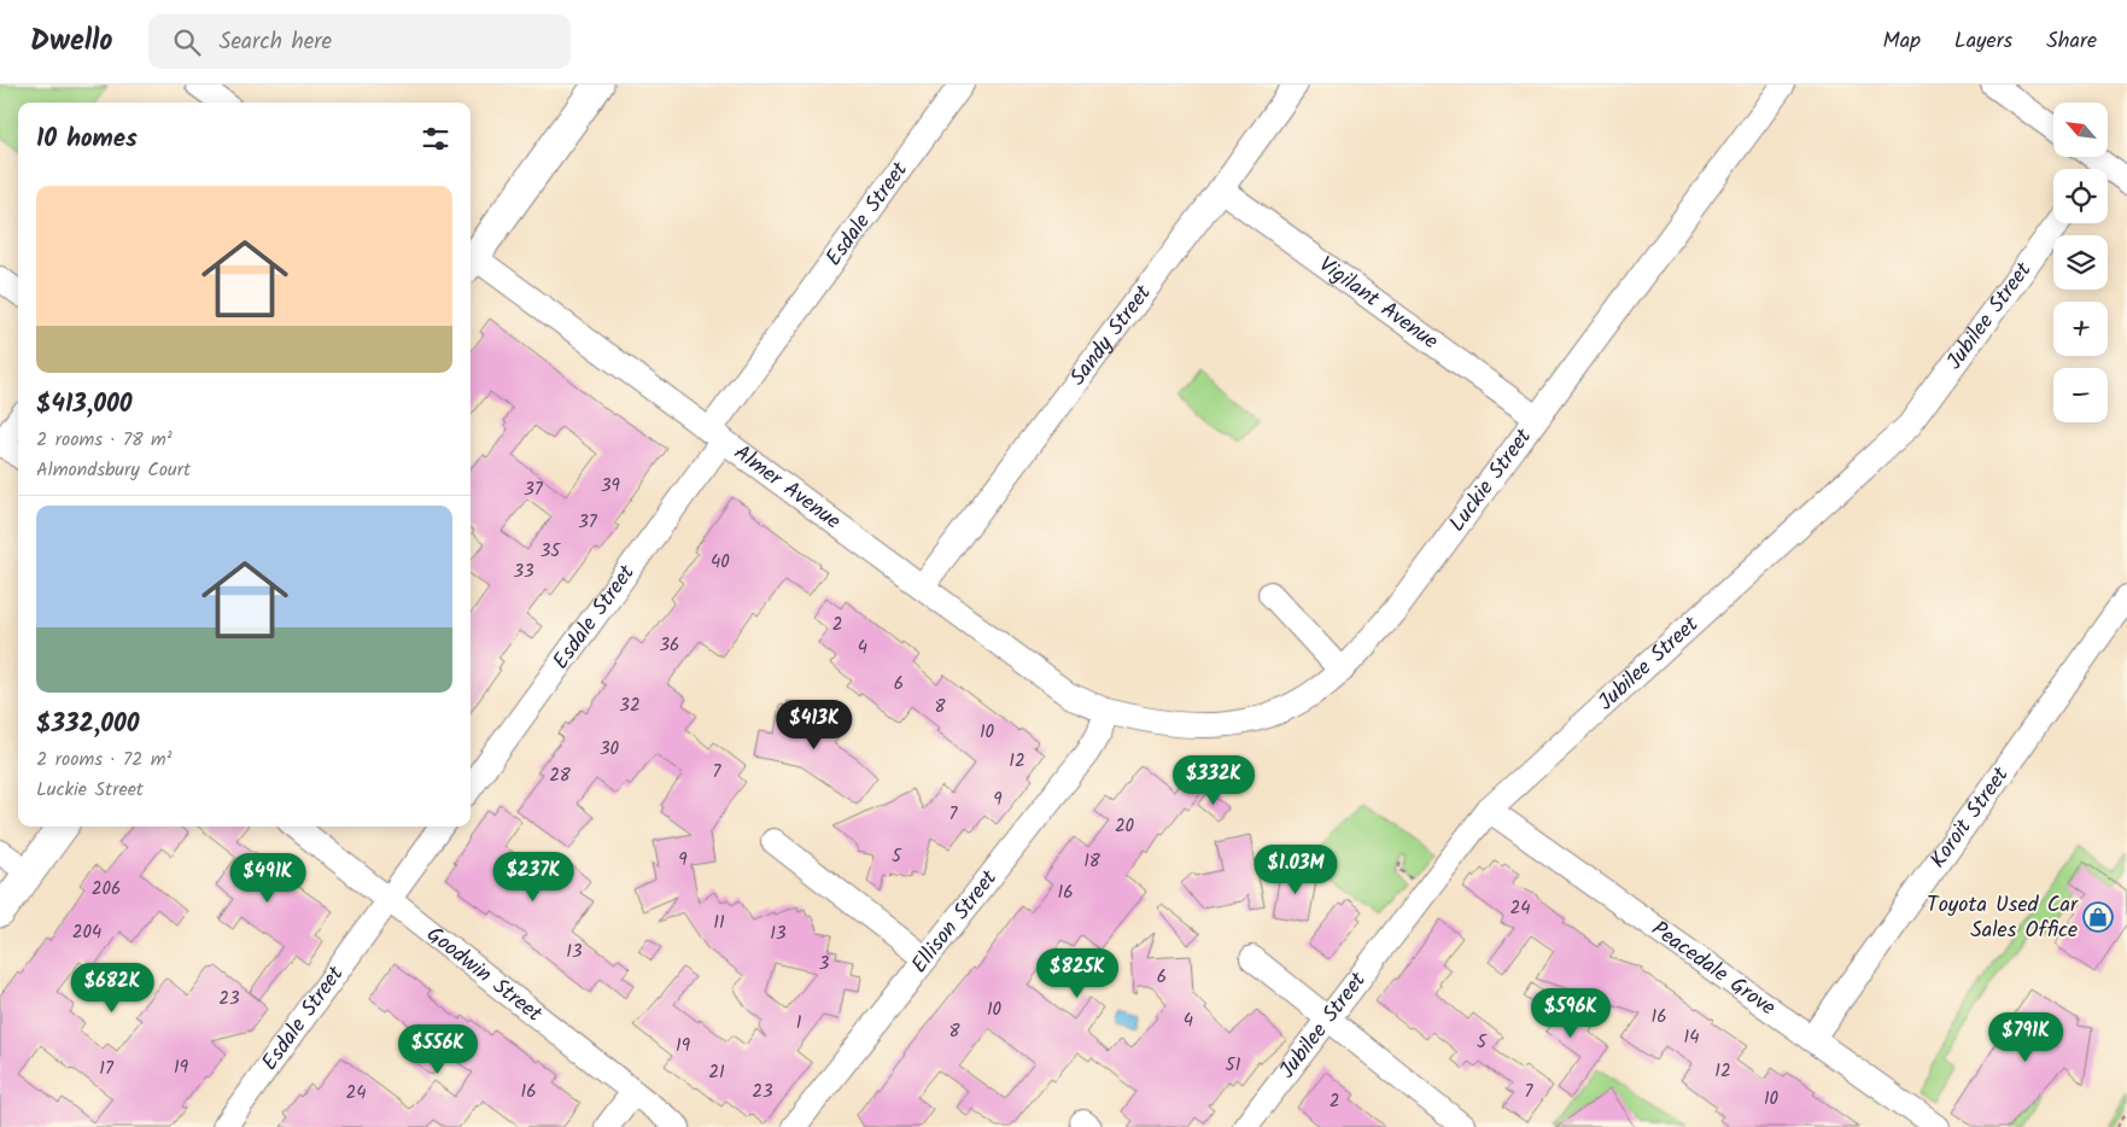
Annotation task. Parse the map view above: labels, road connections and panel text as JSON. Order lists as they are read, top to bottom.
{
  "streets": {
    "street": [
      "Esdale Street",
      "Vigilant Avenue",
      "Jubilee Street",
      "Sandy Street",
      "Luckie Street",
      "Almer Avenue",
      "Koroit Street",
      "Ellison Street",
      "Peacedale Grove",
      "Goodwin Street"
    ]
  },
  "crossings": [
    ["Esdale Street", "Almer Avenue"],
    ["Esdale Street", "Goodwin Street"],
    ["Vigilant Avenue", "Sandy Street"],
    ["Vigilant Avenue", "Luckie Street"],
    ["Jubilee Street", "Peacedale Grove"],
    ["Sandy Street", "Almer Avenue"],
    ["Luckie Street", "Almer Avenue"],
    ["Luckie Street", "Ellison Street"],
    ["Almer Avenue", "Ellison Street"],
    ["Koroit Street", "Peacedale Grove"]
  ],
  "places": {
    "shop": ["Toyota Used Car Sales Office"]
  },
  "house_numbers": [
    "39",
    "37",
    "37",
    "35",
    "40",
    "33",
    "2",
    "36",
    "4",
    "6",
    "32",
    "8",
    "10",
    "30",
    "12",
    "7",
    "28",
    "9",
    "7",
    "20",
    "5",
    "9",
    "18",
    "206",
    "16",
    "24",
    "11",
    "204",
    "13",
    "13",
    "3",
    "6",
    "23",
    "10",
    "16",
    "4",
    "1",
    "8",
    "14",
    "5",
    "19",
    "51",
    "19",
    "17",
    "12",
    "21",
    "16",
    "23",
    "7",
    "24",
    "10",
    "2"
  ],
  "north": "top left",
  "page": {
    "header": "Dwello",
    "search": "Search here",
    "nav": ["Map", "Layers", "Share"],
    "map_buttons": ["+", "−"],
    "heading": "10 homes",
    "list": [
      {
        "name": "$413,000",
        "note": "2 rooms · 78 m² · Almondsbury Court"
      },
      {
        "name": "$332,000",
        "note": "2 rooms · 72 m² · Luckie Street"
      }
    ],
    "price": [
      "$413K",
      "$332K",
      "$1.03M",
      "$237K",
      "$491K",
      "$825K",
      "$682K",
      "$596K",
      "$791K",
      "$556K"
    ]
  }
}
